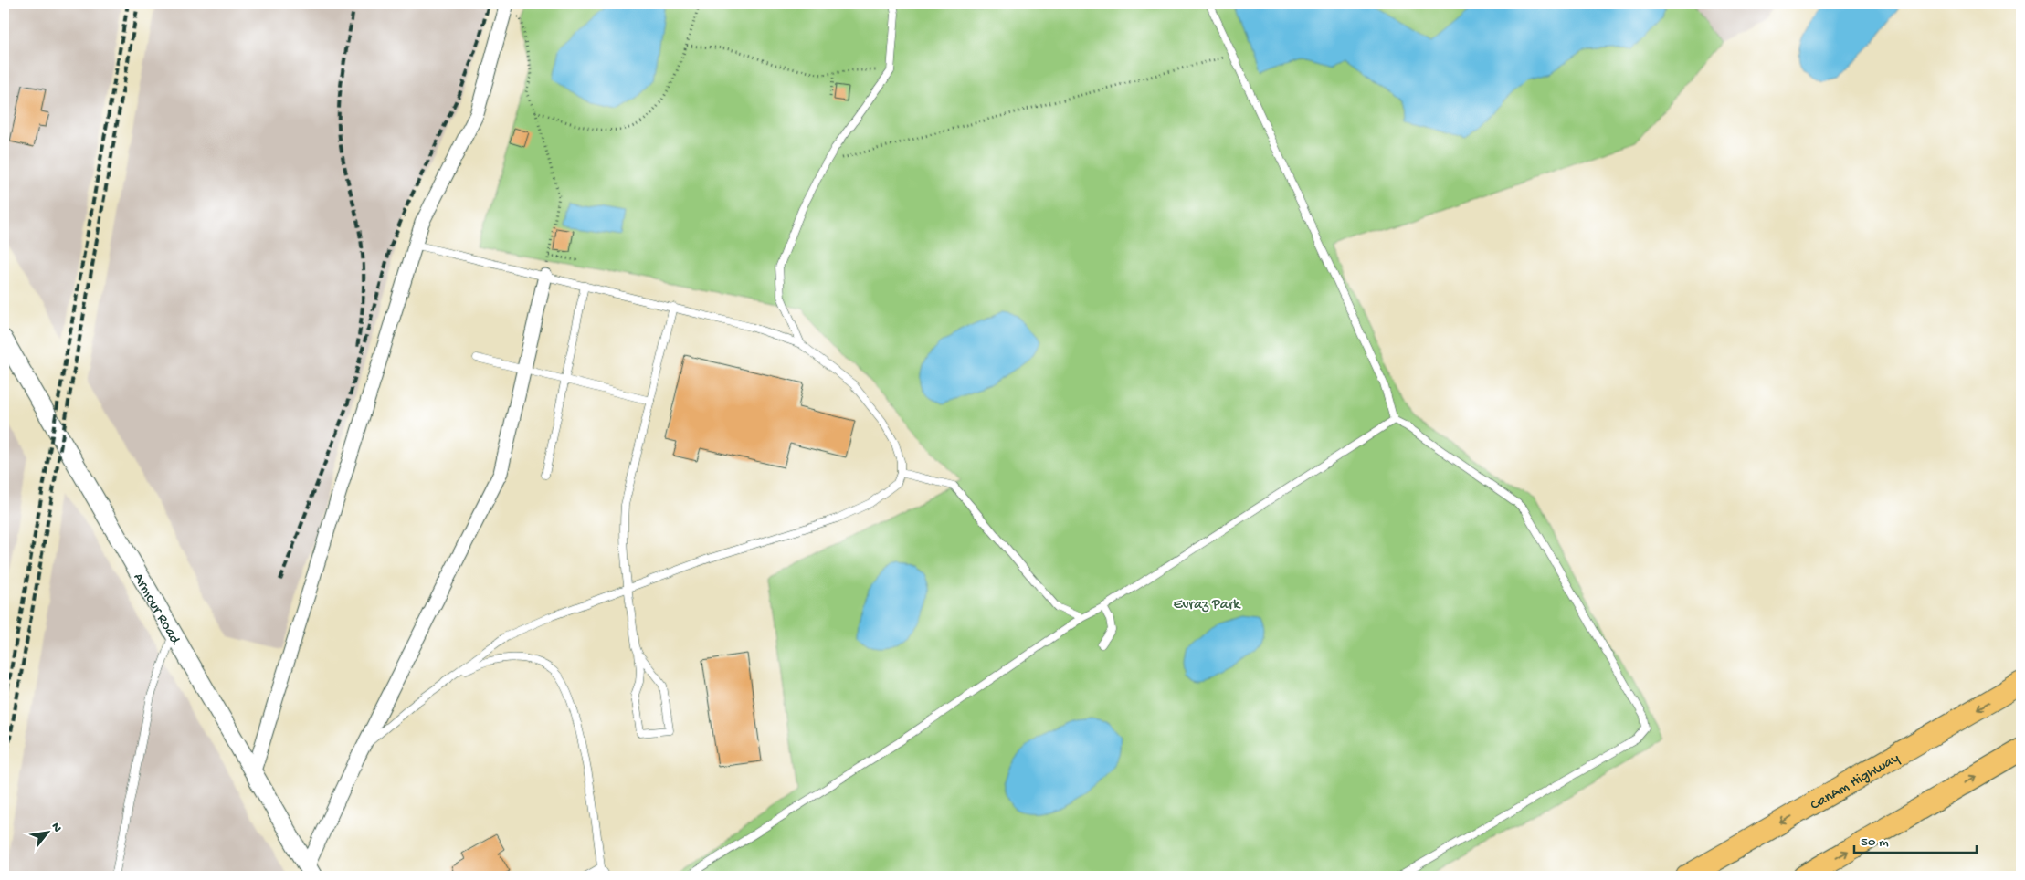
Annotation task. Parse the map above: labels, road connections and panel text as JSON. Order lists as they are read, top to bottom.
{
  "streets": {
    "main road": ["CanAm Highway"],
    "street": ["Armour Road"]
  },
  "parks": ["Evraz Park"],
  "scale_bar": "50 m",
  "north": "top right"
}
